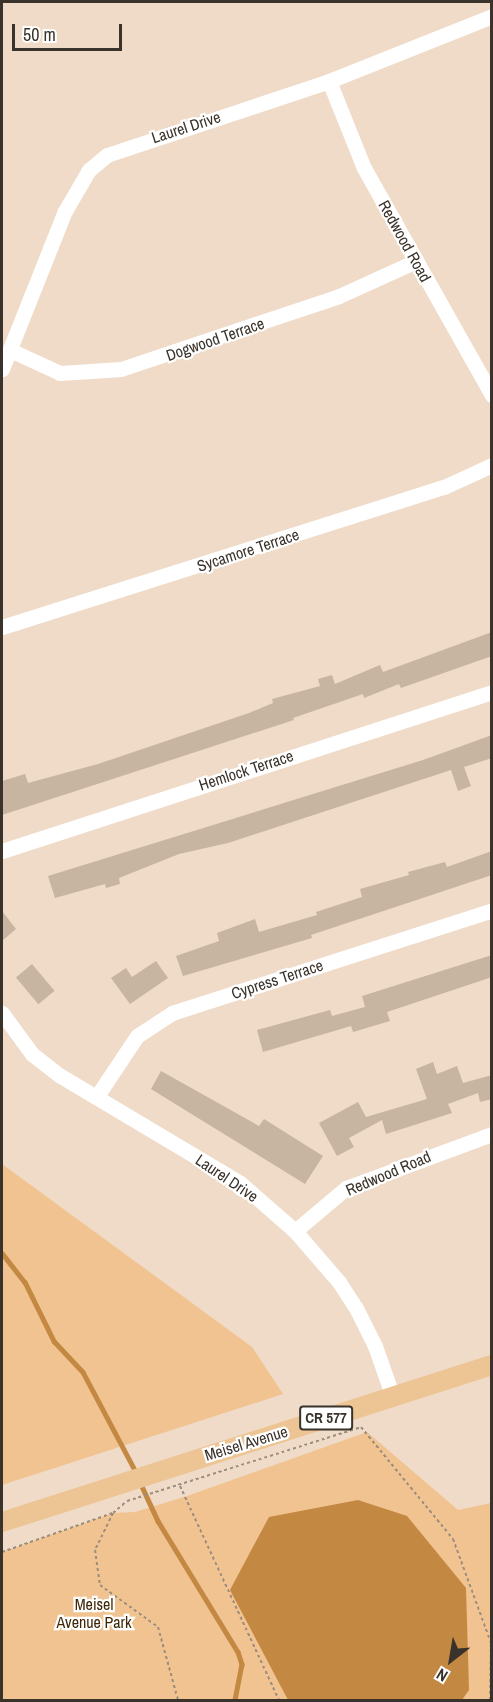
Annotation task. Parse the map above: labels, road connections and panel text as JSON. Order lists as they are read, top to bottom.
{
  "streets": {
    "main road": ["CR 577", "Meisel Avenue"],
    "street": [
      "Laurel Drive",
      "Redwood Road",
      "Dogwood Terrace",
      "Sycamore Terrace",
      "Hemlock Terrace",
      "Cypress Terrace"
    ]
  },
  "crossings": [
    ["Laurel Drive", "Redwood Road"],
    ["Laurel Drive", "Dogwood Terrace"],
    ["Laurel Drive", "Cypress Terrace"],
    ["Laurel Drive", "Meisel Avenue"],
    ["Redwood Road", "Dogwood Terrace"]
  ],
  "parks": ["Meisel Avenue Park"],
  "scale_bar": "50 m",
  "north": "bottom left"
}
